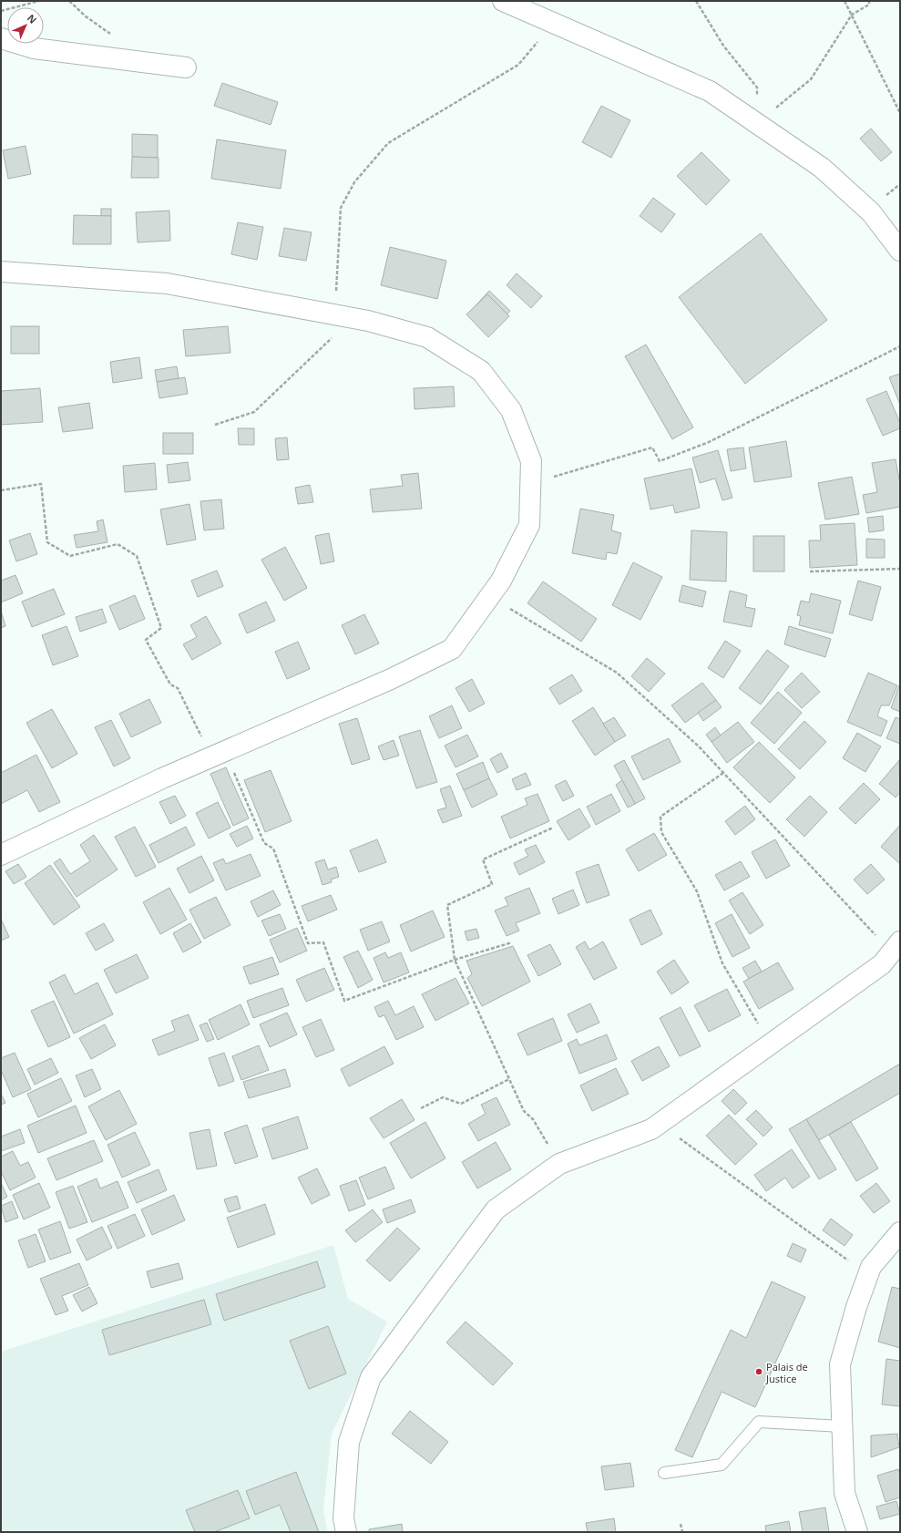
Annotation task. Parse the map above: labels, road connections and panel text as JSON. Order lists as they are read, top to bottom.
{
  "places": ["Palais de Justice"],
  "north": "top right"
}
